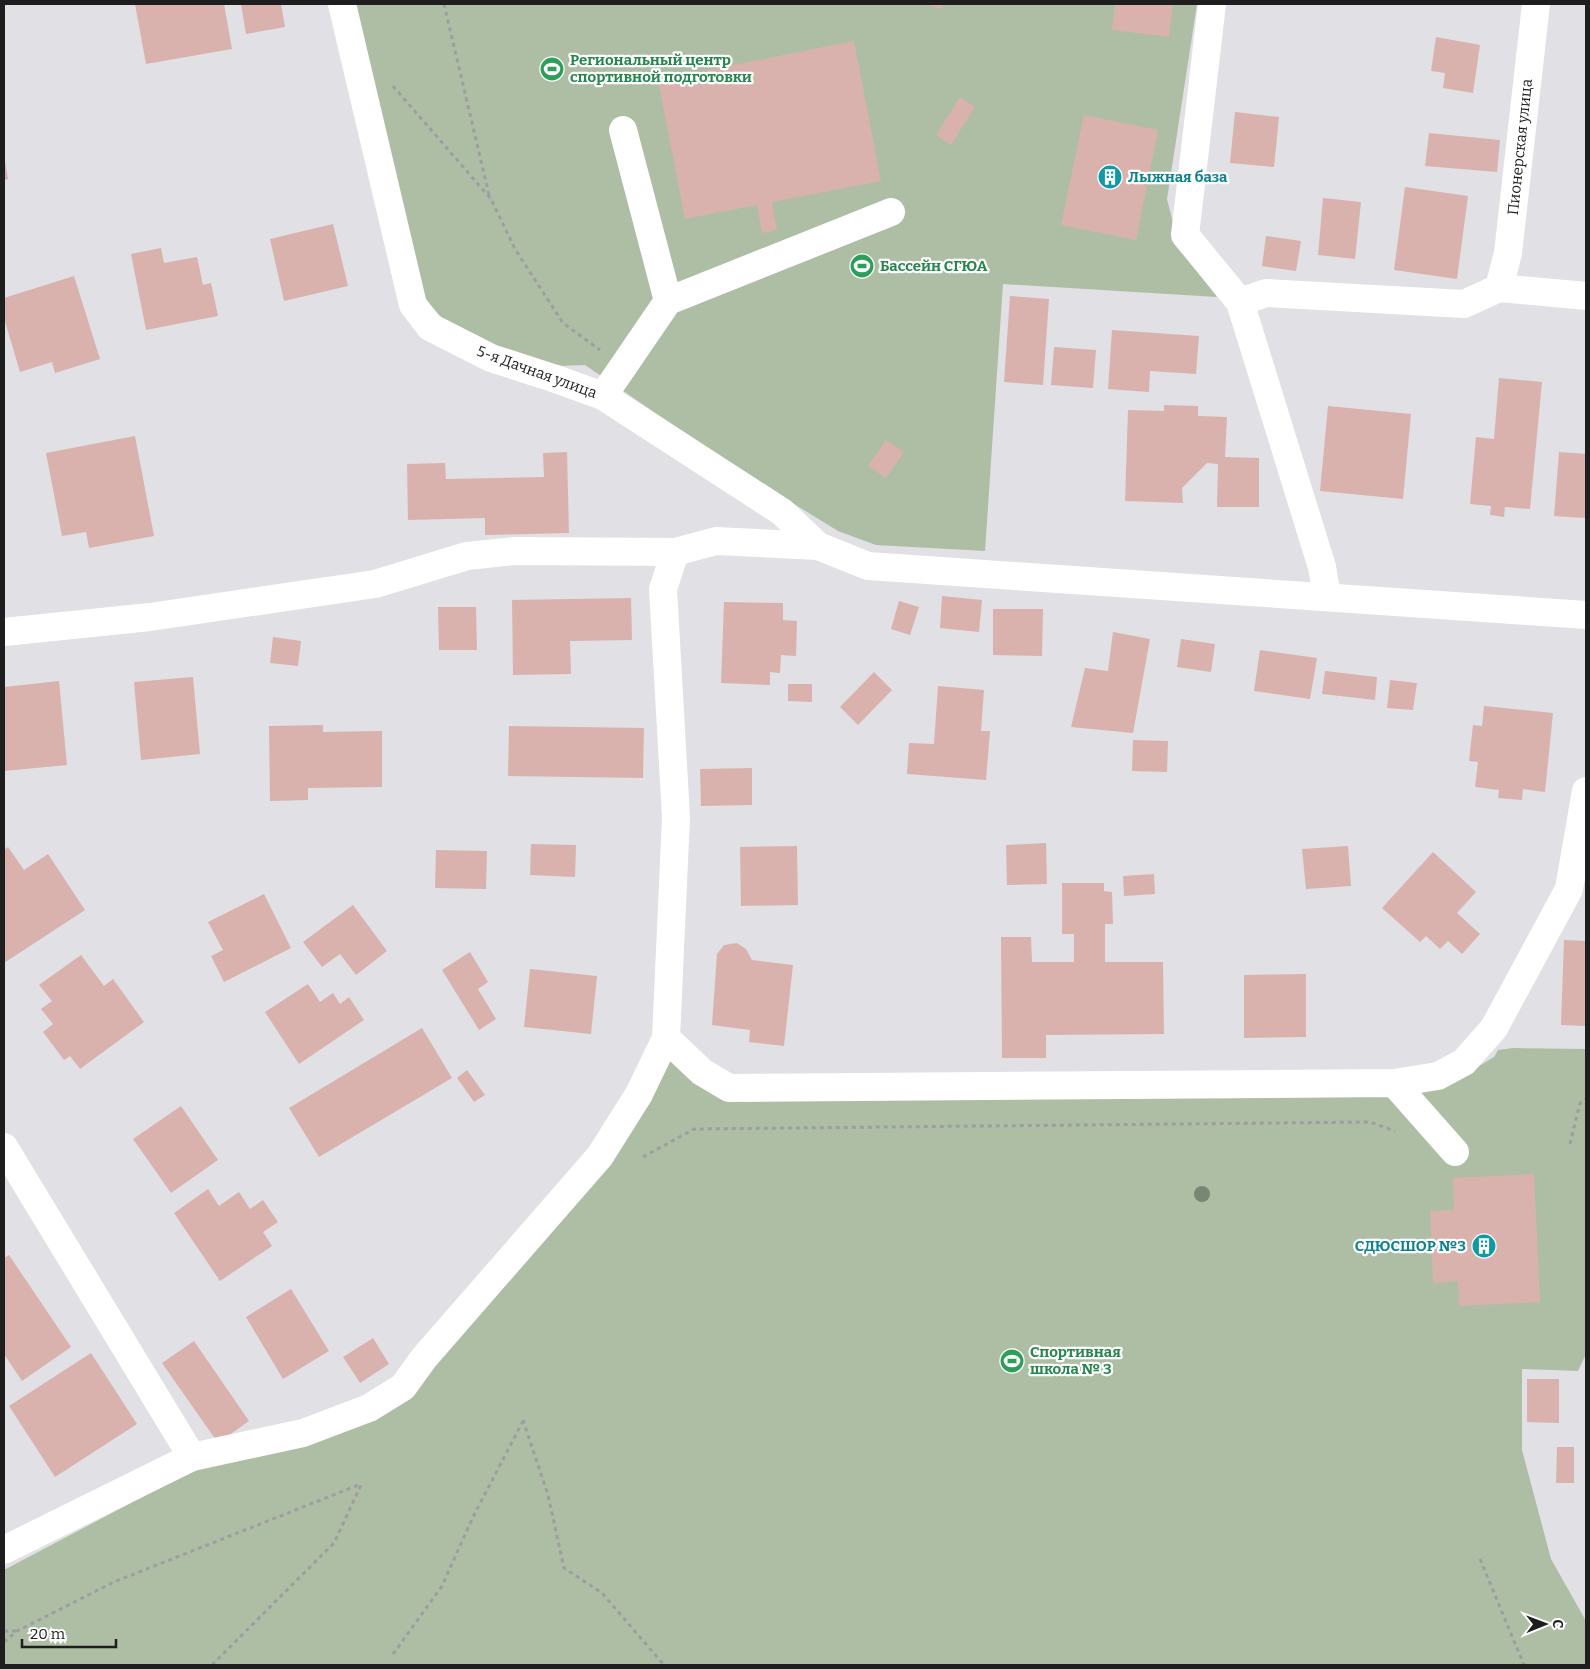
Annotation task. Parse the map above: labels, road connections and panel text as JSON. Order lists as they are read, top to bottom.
{
  "streets": {
    "street": ["Пионерская улица", "5-я Дачная улица"]
  },
  "places": {
    "sports": ["Региональный центр спортивной подготовки", "Бассейн СГЮА", "Спортивная школа № 3"],
    "building": ["Лыжная база", "СДЮСШОР №3"]
  },
  "scale_bar": "20 m",
  "north": "right"
}
